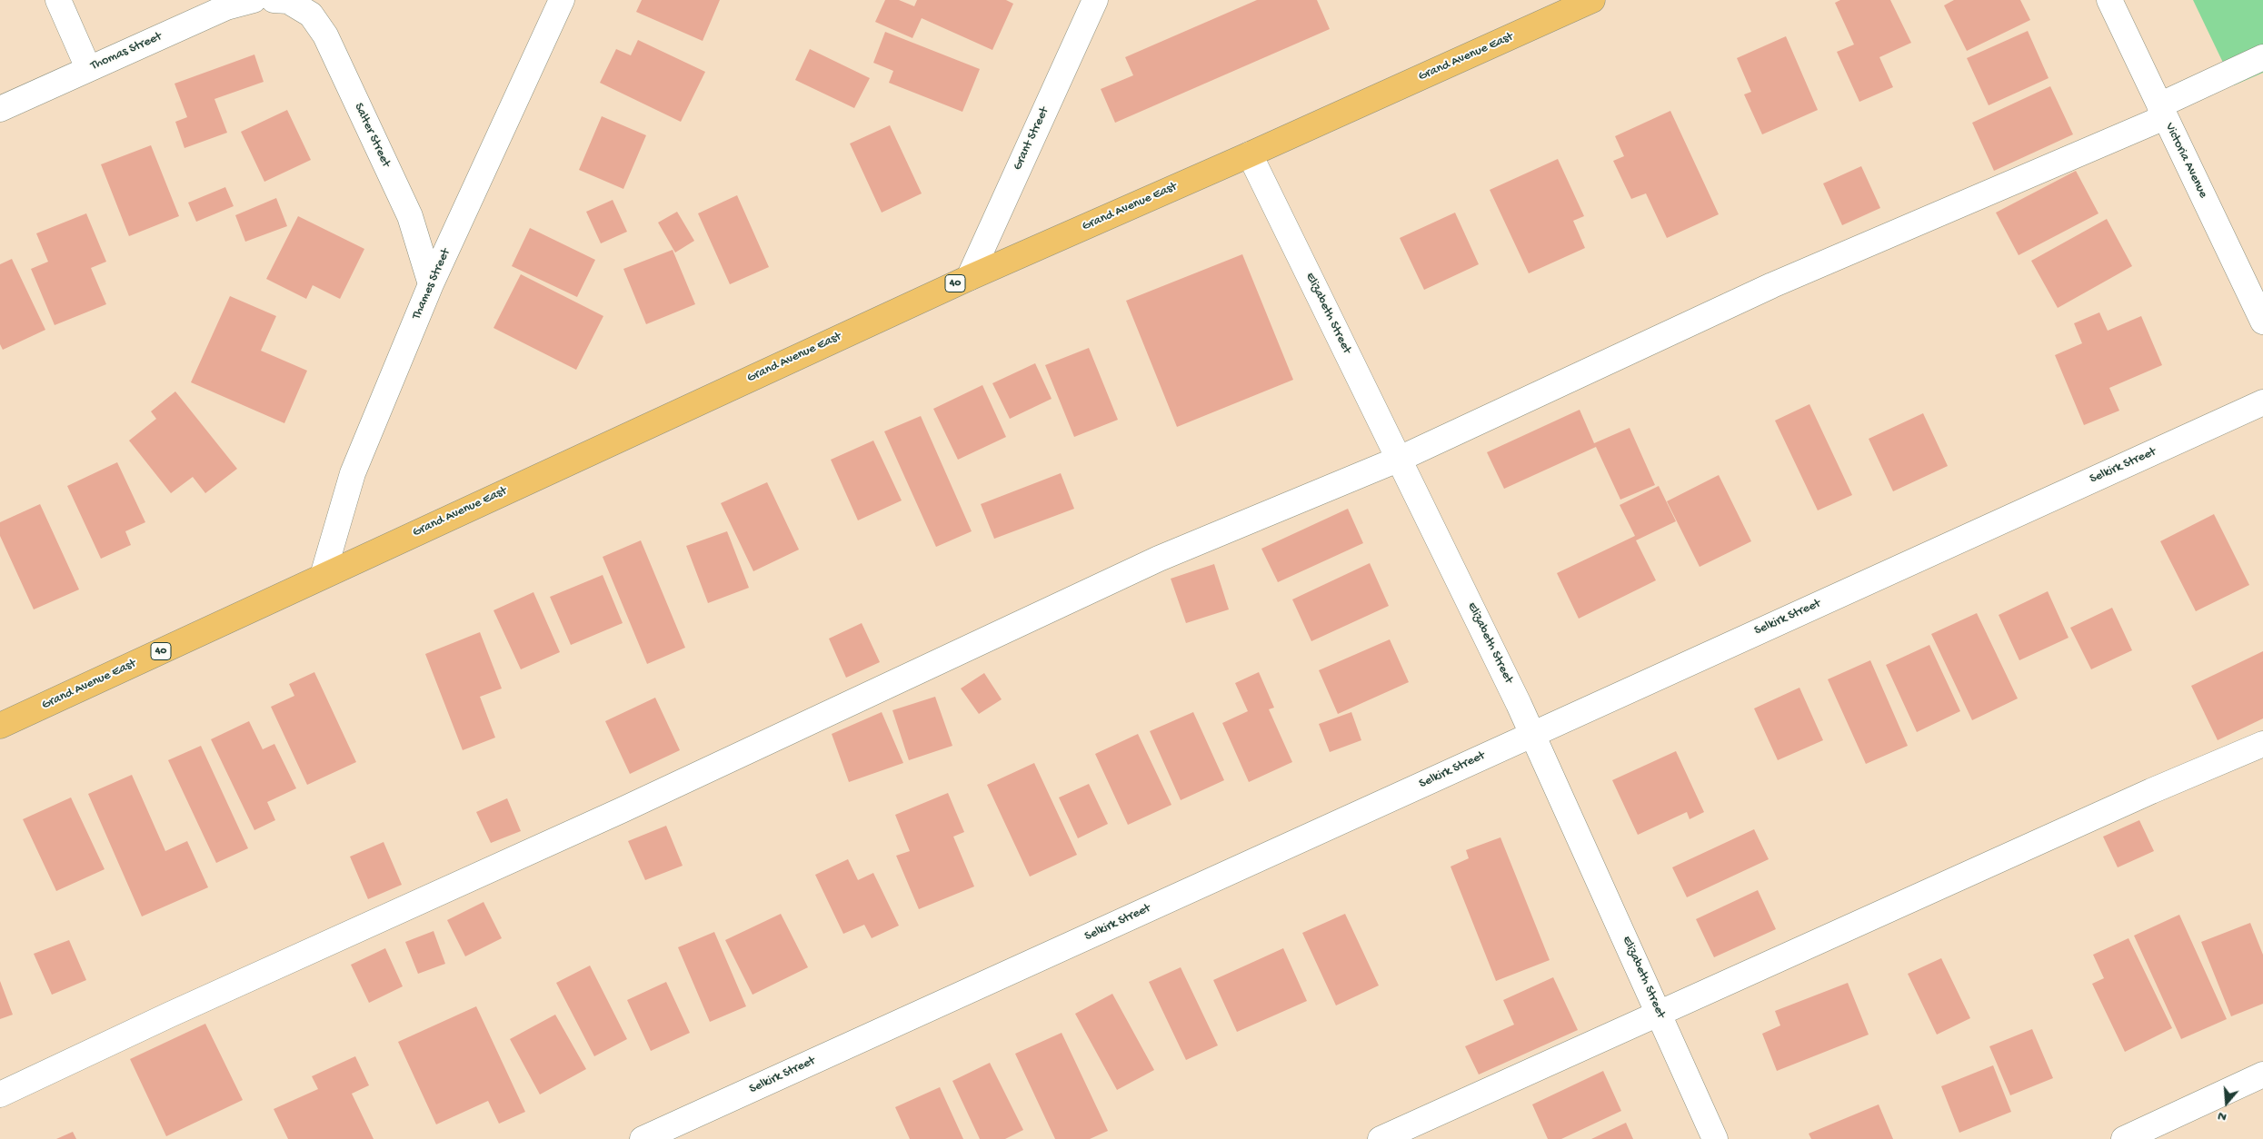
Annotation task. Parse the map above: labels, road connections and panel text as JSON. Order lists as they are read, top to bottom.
{
  "streets": {
    "main road": ["Grand Avenue East", "40"],
    "street": [
      "Thomas Street",
      "Salter Street",
      "Grant Street",
      "Victoria Avenue",
      "Thames Street",
      "Elizabeth Street",
      "Selkirk Street"
    ]
  },
  "crossings": [
    ["Grand Avenue East", "Grant Street"],
    ["Grand Avenue East", "Thames Street"],
    ["Grand Avenue East", "Elizabeth Street"],
    ["Salter Street", "Thames Street"],
    ["Elizabeth Street", "Selkirk Street"]
  ],
  "north": "bottom"
}
